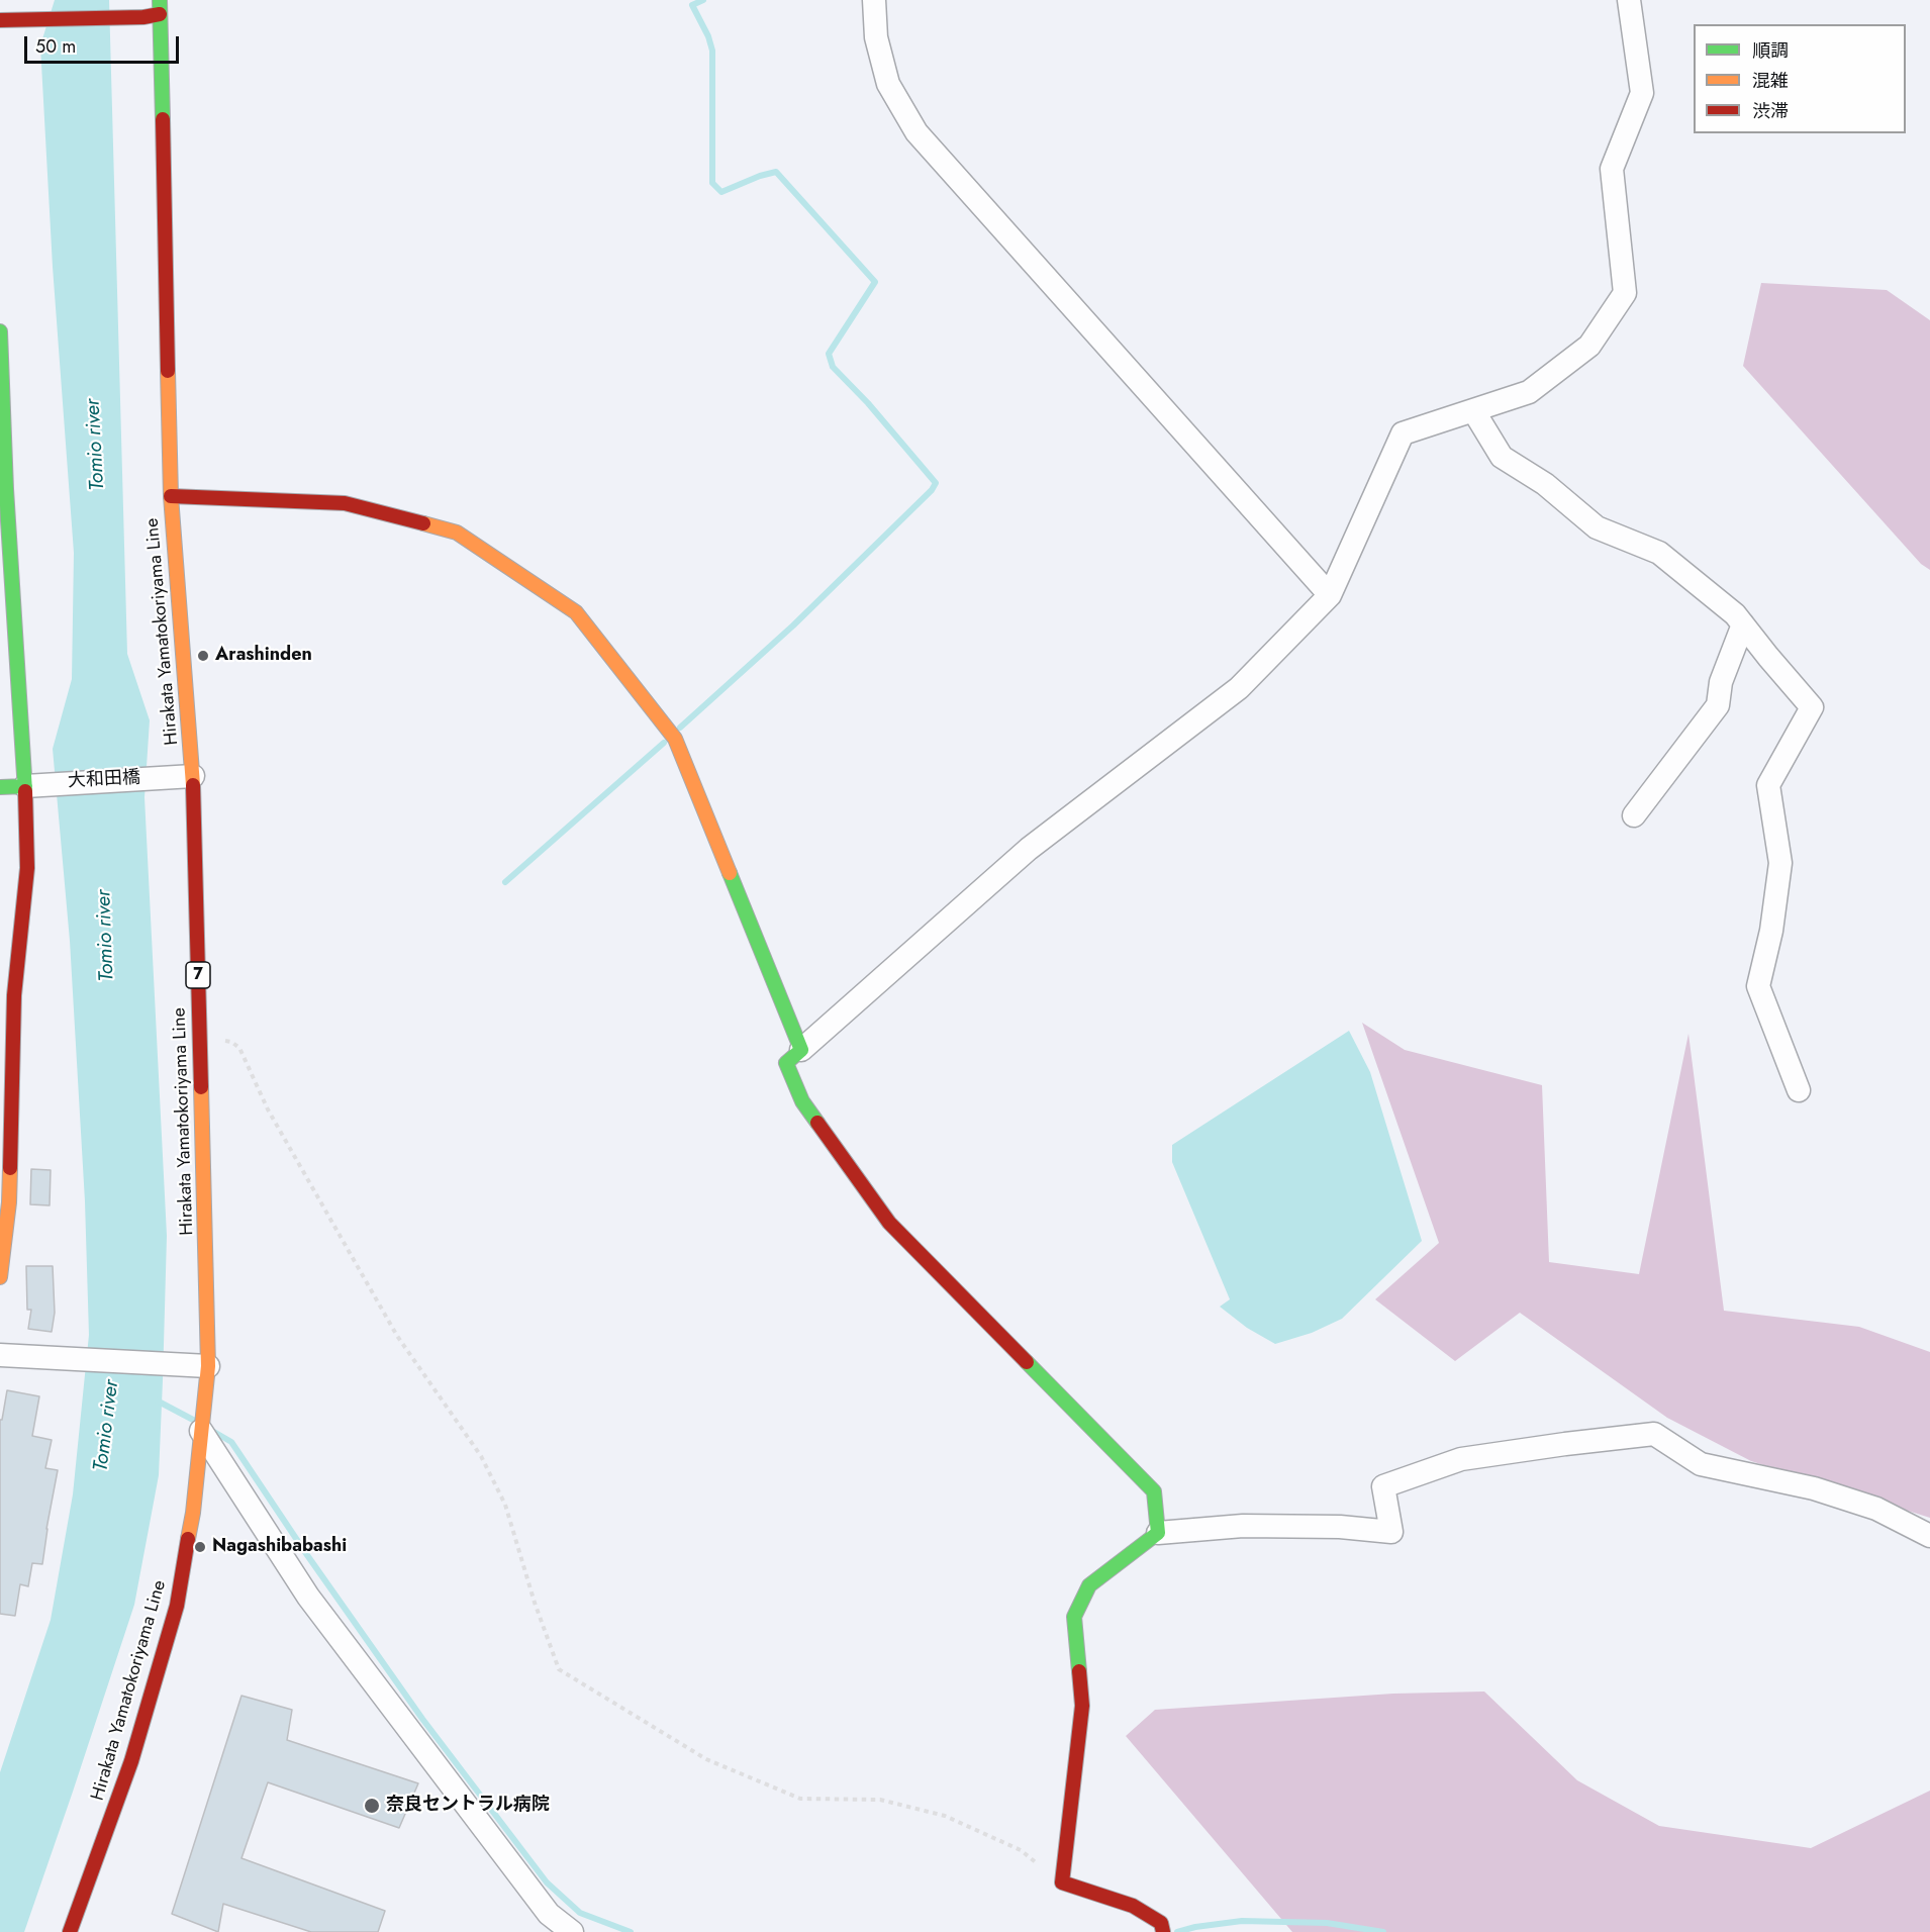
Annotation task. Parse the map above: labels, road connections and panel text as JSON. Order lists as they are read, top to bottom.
{
  "streets": {
    "main road": ["Hirakata Yamatokoriyama Line", "7"],
    "street": ["大和田橋"]
  },
  "crossings": [
    ["Hirakata Yamatokoriyama Line", "大和田橋"]
  ],
  "water": ["Tomio river"],
  "places": ["Arashinden", "Nagashibabashi", "奈良セントラル病院"],
  "legend": ["順調", "混雑", "渋滞"],
  "scale_bar": "50 m"
}
